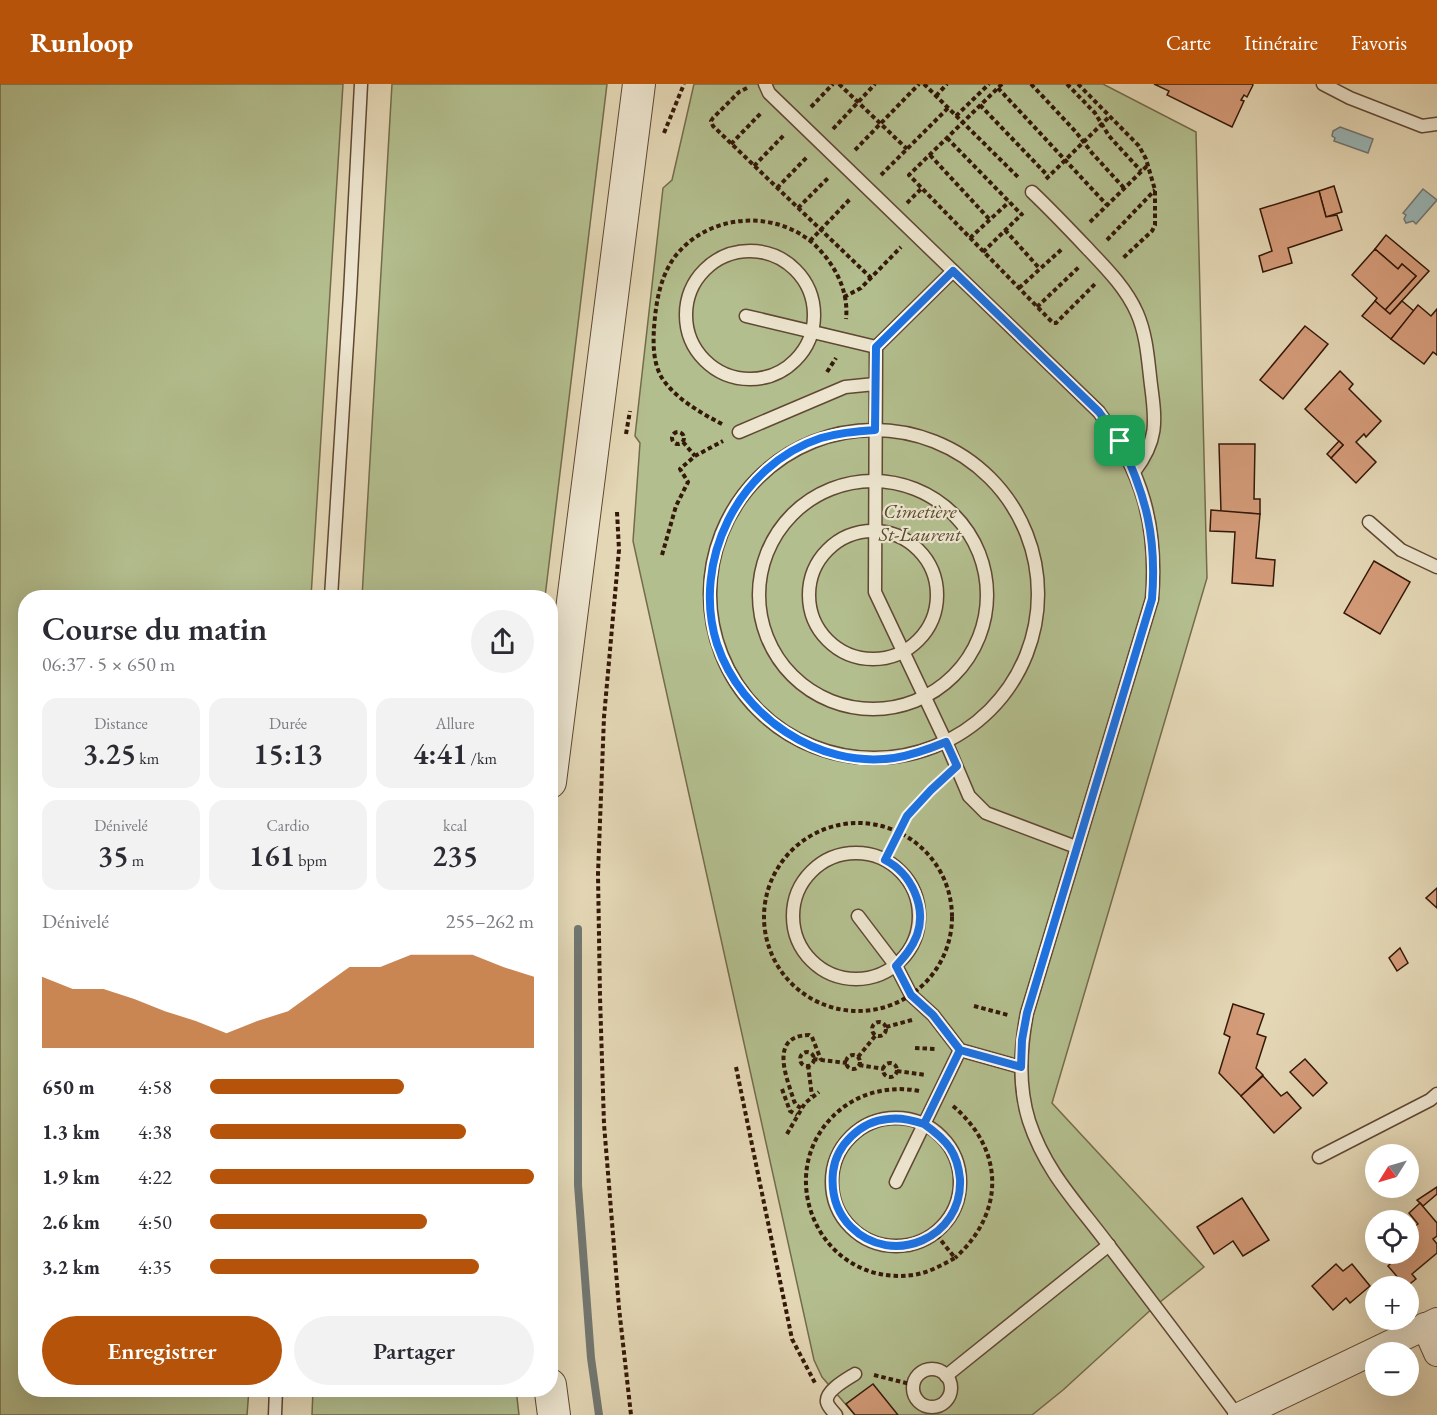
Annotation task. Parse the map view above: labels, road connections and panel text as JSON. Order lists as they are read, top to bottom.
{
  "parks": ["Cimetière St-Laurent"],
  "north": "bottom left",
  "page": {
    "header": "Runloop",
    "nav": ["Carte", "Itinéraire", "Favoris"],
    "heading": ["Course du matin", "06:37 · 5 × 650 m"],
    "stats": [
      ["Distance", "3.25 km"],
      ["Durée", "15:13"],
      ["Allure", "4:41 /km"],
      ["Dénivelé", "35 m"],
      ["Cardio", "161 bpm"],
      ["kcal", "235"]
    ],
    "chart": ["Dénivelé", "255–262 m"],
    "list": [
      {
        "name": "650 m",
        "note": "4:58"
      },
      {
        "name": "1.3 km",
        "note": "4:38"
      },
      {
        "name": "1.9 km",
        "note": "4:22"
      },
      {
        "name": "2.6 km",
        "note": "4:50"
      },
      {
        "name": "3.2 km",
        "note": "4:35"
      }
    ],
    "map_buttons": ["+", "−"],
    "buttons": ["Enregistrer", "Partager"]
  }
}
